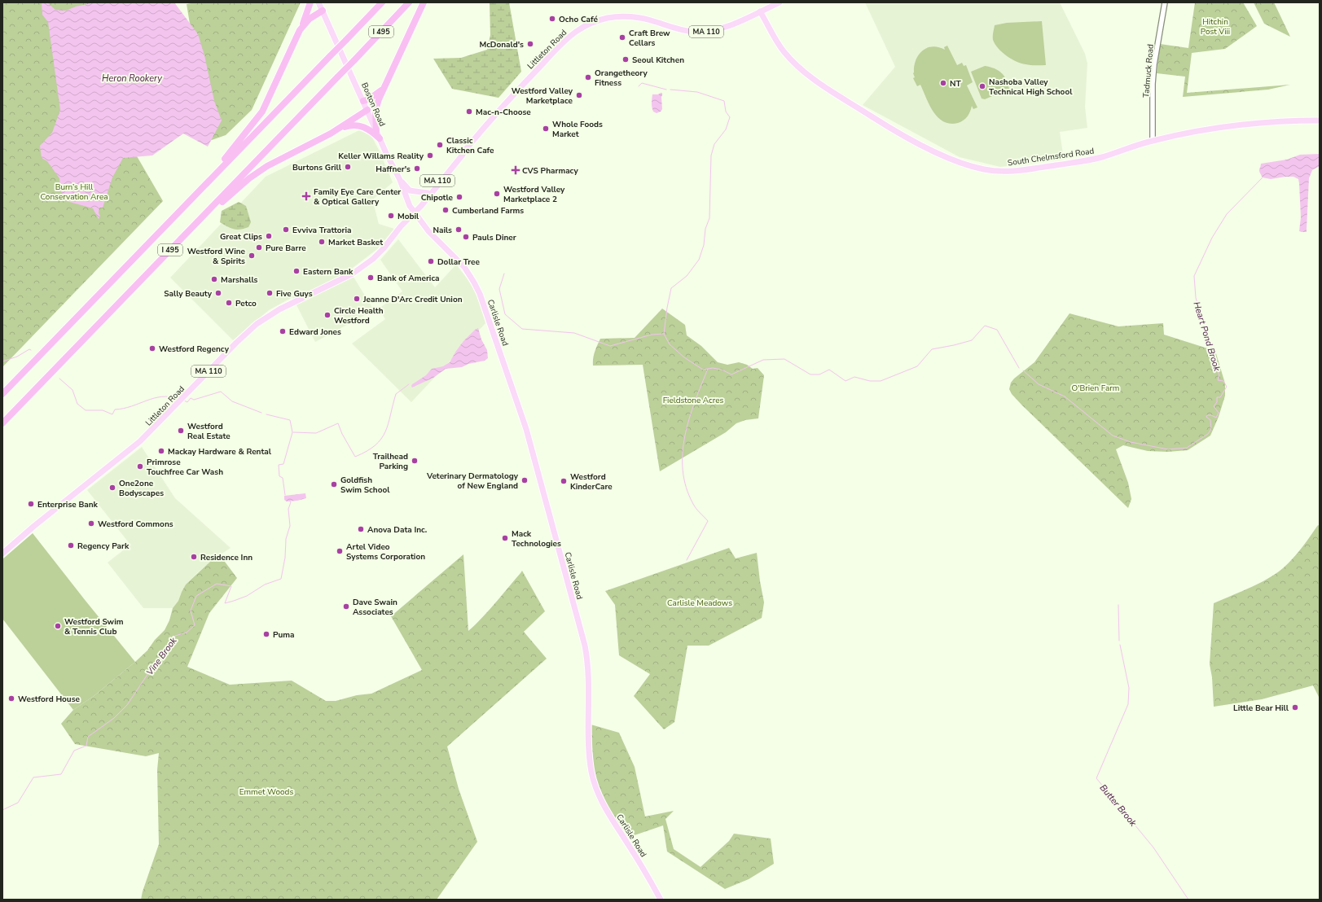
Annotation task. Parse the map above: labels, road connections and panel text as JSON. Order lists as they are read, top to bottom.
{
  "streets": {
    "highway": ["I 495"],
    "main road": [
      "MA 110",
      "Littleton Road",
      "Boston Road",
      "South Chelmsford Road",
      "Carlisle Road"
    ],
    "street": ["Tadmuck Road"]
  },
  "crossings": [
    ["Littleton Road", "Boston Road"],
    ["Littleton Road", "South Chelmsford Road"],
    ["Littleton Road", "Carlisle Road"],
    ["Tadmuck Road", "South Chelmsford Road"],
    ["Boston Road", "Carlisle Road"]
  ],
  "water": [
    "Heron Rookery",
    "Heart Pond Brook",
    "Vine Brook",
    "Butter Brook"
  ],
  "parks": [
    "Hitchin Post Viii",
    "Burn’s Hill Conservation Area",
    "O'Brien Farm",
    "Fieldstone Acres",
    "Carlisle Meadows",
    "Emmet Woods"
  ],
  "places": {
    "other": [
      "Ocho Café",
      "Craft Brew Cellars",
      "McDonald's",
      "Seoul Kitchen",
      "Orangetheory Fitness",
      "NT",
      "Nashoba Valley Technical High School",
      "Westford Valley Marketplace",
      "Mac-n-Choose",
      "Whole Foods Market",
      "Classic Kitchen Cafe",
      "Keller Willams Reality",
      "Burtons Grill",
      "Haffner's",
      "Westford Valley Marketplace 2",
      "Chipotle",
      "Cumberland Farms",
      "Mobil",
      "Evviva Trattoria",
      "Nails",
      "Great Clips",
      "Pauls Diner",
      "Market Basket",
      "Pure Barre",
      "Westford Wine & Spirits",
      "Dollar Tree",
      "Eastern Bank",
      "Bank of America",
      "Marshalls",
      "Sally Beauty",
      "Five Guys",
      "Jeanne D'Arc Credit Union",
      "Petco",
      "Circle Health Westford",
      "Edward Jones",
      "Westford Regency",
      "Westford Real Estate",
      "Mackay Hardware & Rental",
      "Trailhead Parking",
      "Primrose Touchfree Car Wash",
      "Veterinary Dermatology of New England",
      "Westford KinderCare",
      "Goldfish Swim School",
      "One2one Bodyscapes",
      "Enterprise Bank",
      "Westford Commons",
      "Anova Data Inc.",
      "Mack Technologies",
      "Regency Park",
      "Artel Video Systems Corporation",
      "Residence Inn",
      "Dave Swain Associates",
      "Westford Swim & Tennis Club",
      "Puma",
      "Westford House",
      "Little Bear Hill"
    ],
    "health": ["CVS Pharmacy", "Family Eye Care Center & Optical Gallery"]
  }
}
